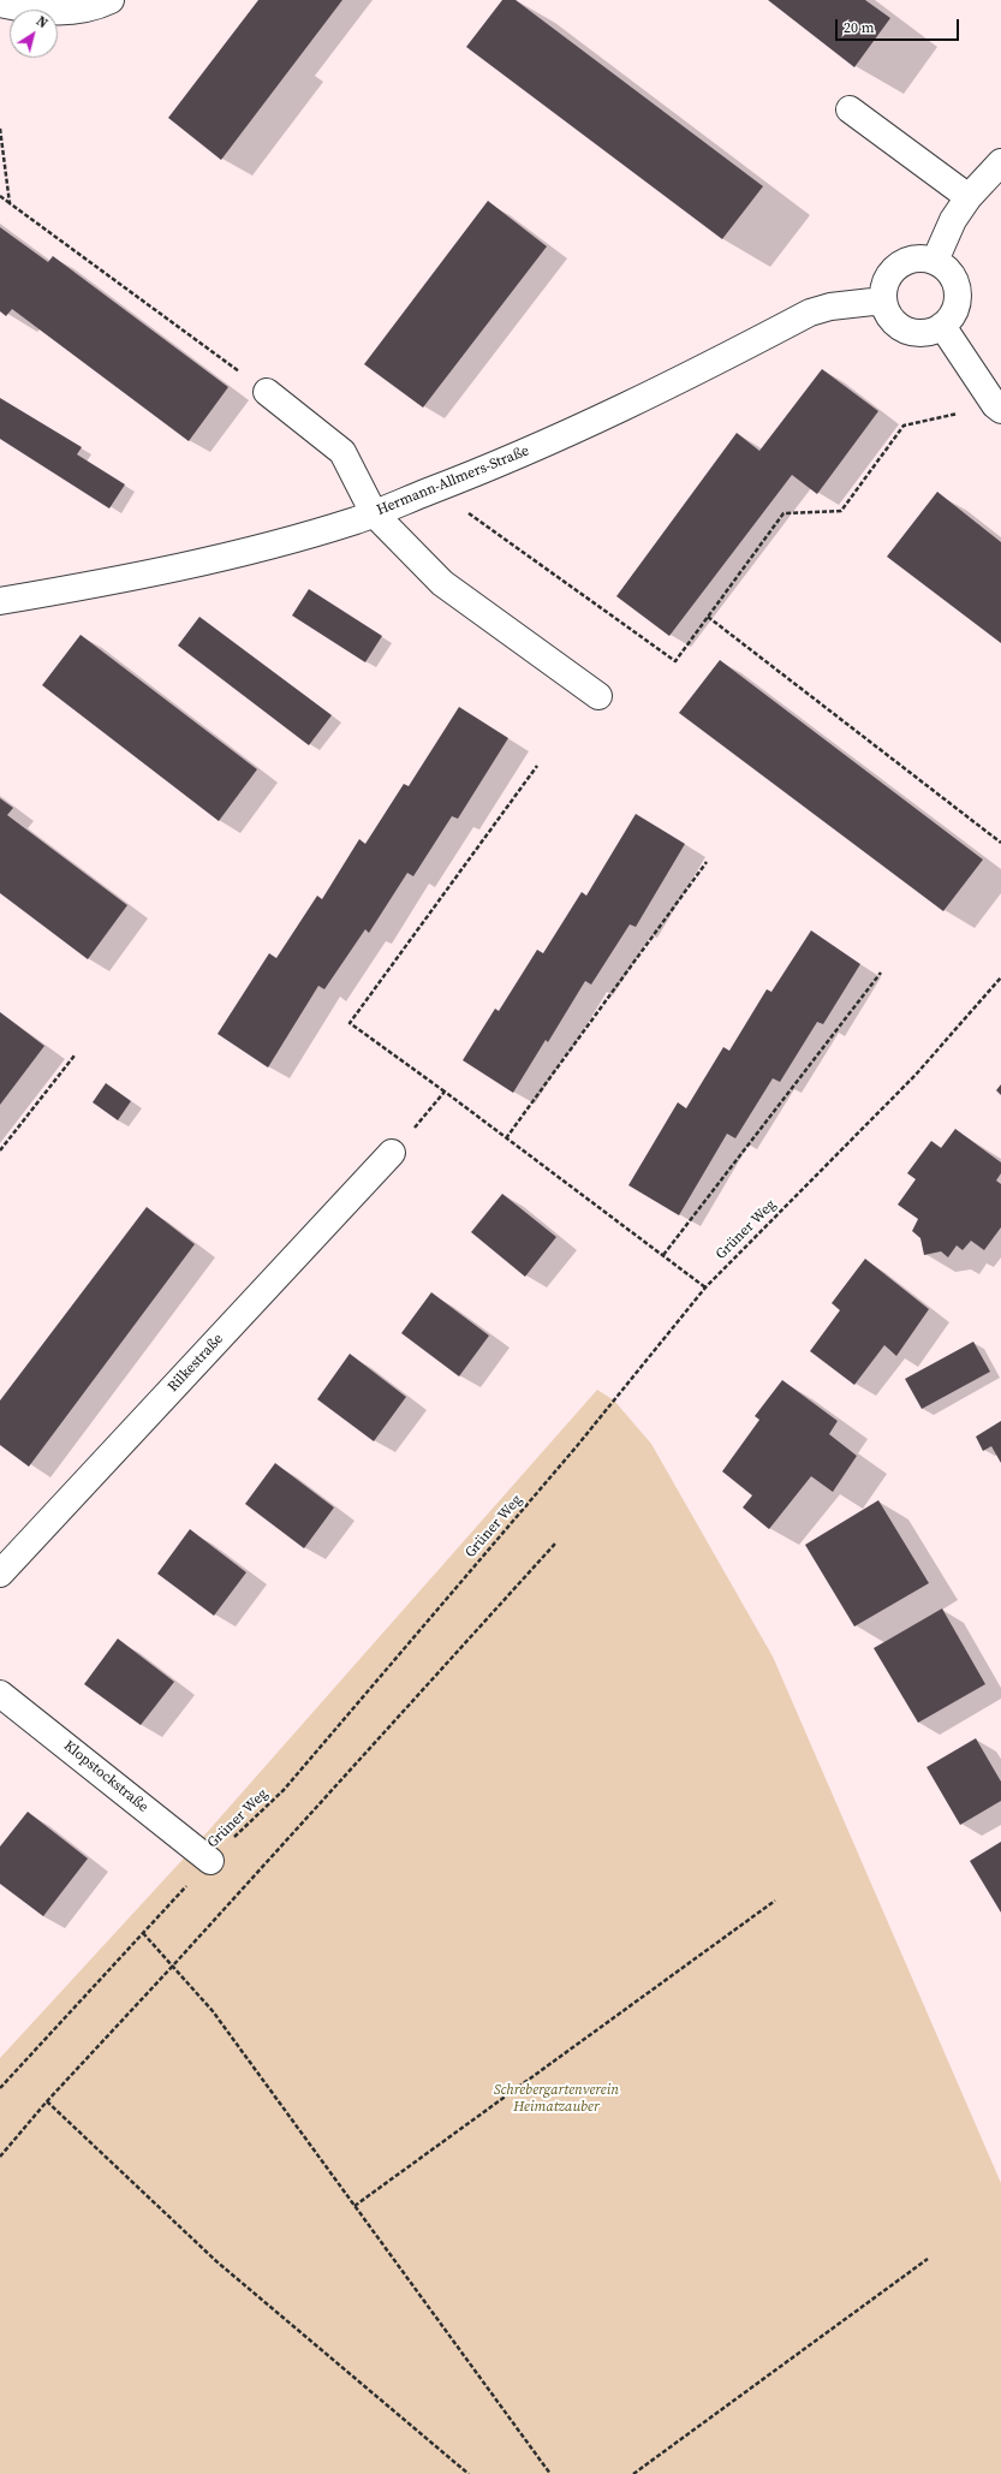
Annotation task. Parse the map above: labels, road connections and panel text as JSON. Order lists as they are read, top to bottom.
{
  "streets": {
    "street": ["Hermann-Allmers-Straße", "Rilkestraße", "Klopstockstraße"],
    "path": ["Grüner Weg"]
  },
  "crossings": [
    ["Grüner Weg", "Klopstockstraße"]
  ],
  "parks": ["Schrebergartenverein Heimatzauber"],
  "scale_bar": "20 m",
  "north": "top right"
}
